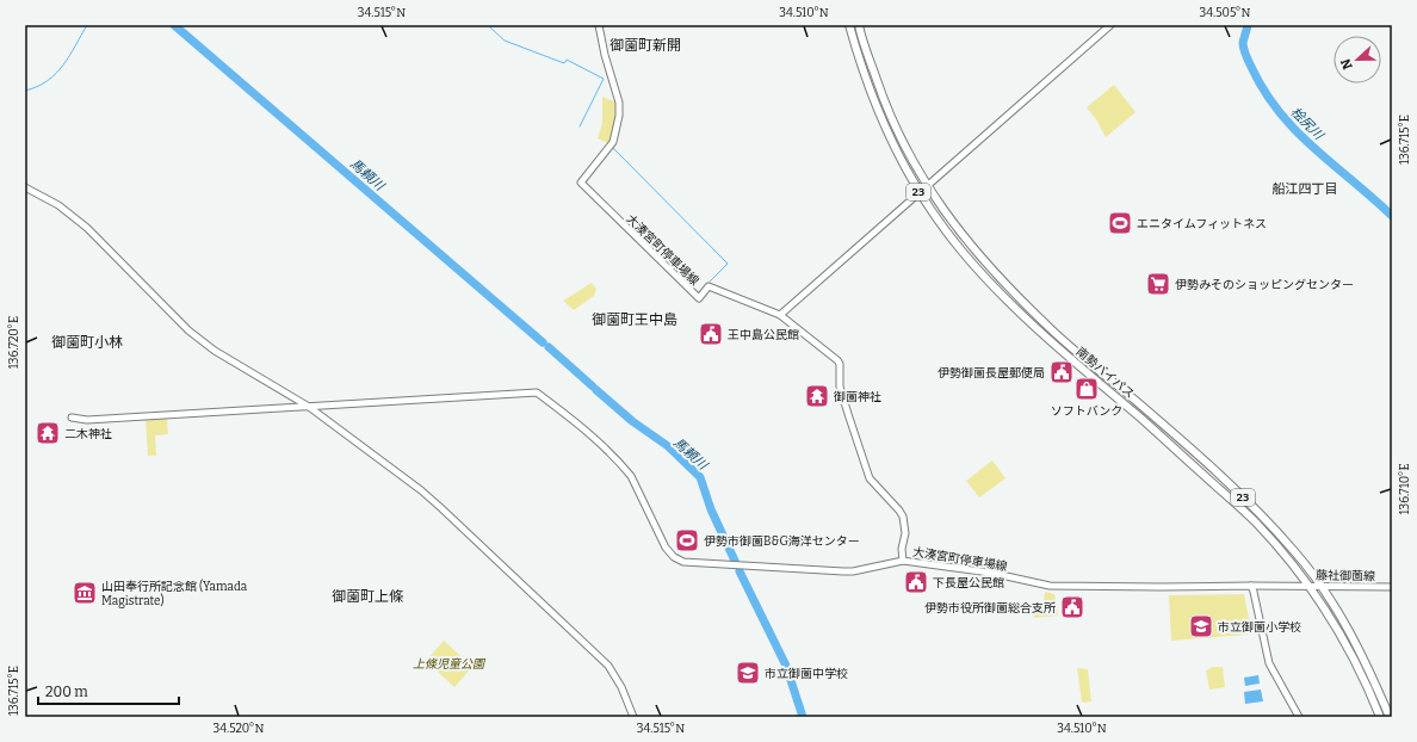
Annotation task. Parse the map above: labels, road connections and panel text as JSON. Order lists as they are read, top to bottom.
{
  "streets": {
    "highway": ["23", "南勢バイパス"],
    "street": ["大湊宮町停車場線", "藤社御薗線"]
  },
  "crossings": [
    ["大湊宮町停車場線", "藤社御薗線"],
    ["南勢バイパス", "藤社御薗線"]
  ],
  "districts": [
    "御薗町新開",
    "船江四丁目",
    "御薗町王中島",
    "御薗町小林",
    "御薗町上條"
  ],
  "water": ["桧尻川", "馬頼川"],
  "parks": ["上條児童公園"],
  "places": {
    "sports": ["エニタイムフィットネス", "伊勢市御薗B&G海洋センター"],
    "supermarket": ["伊勢みそのショッピングセンター"],
    "public building": [
      "王中島公民館",
      "伊勢御薗長屋郵便局",
      "下長屋公民館",
      "伊勢市役所御薗総合支所"
    ],
    "shop": ["ソフトバンク"],
    "temple": ["御薗神社", "二木神社"],
    "museum": ["山田奉行所記念館 (Yamada Magistrate)"],
    "school or university": ["市立御薗小学校", "市立御薗中学校"]
  },
  "scale_bar": "200 m",
  "north": "left",
  "coordinates": [
    "34.515°N",
    "34.510°N",
    "34.505°N",
    "136.715°E",
    "136.720°E",
    "136.710°E",
    "34.520°N"
  ]
}
